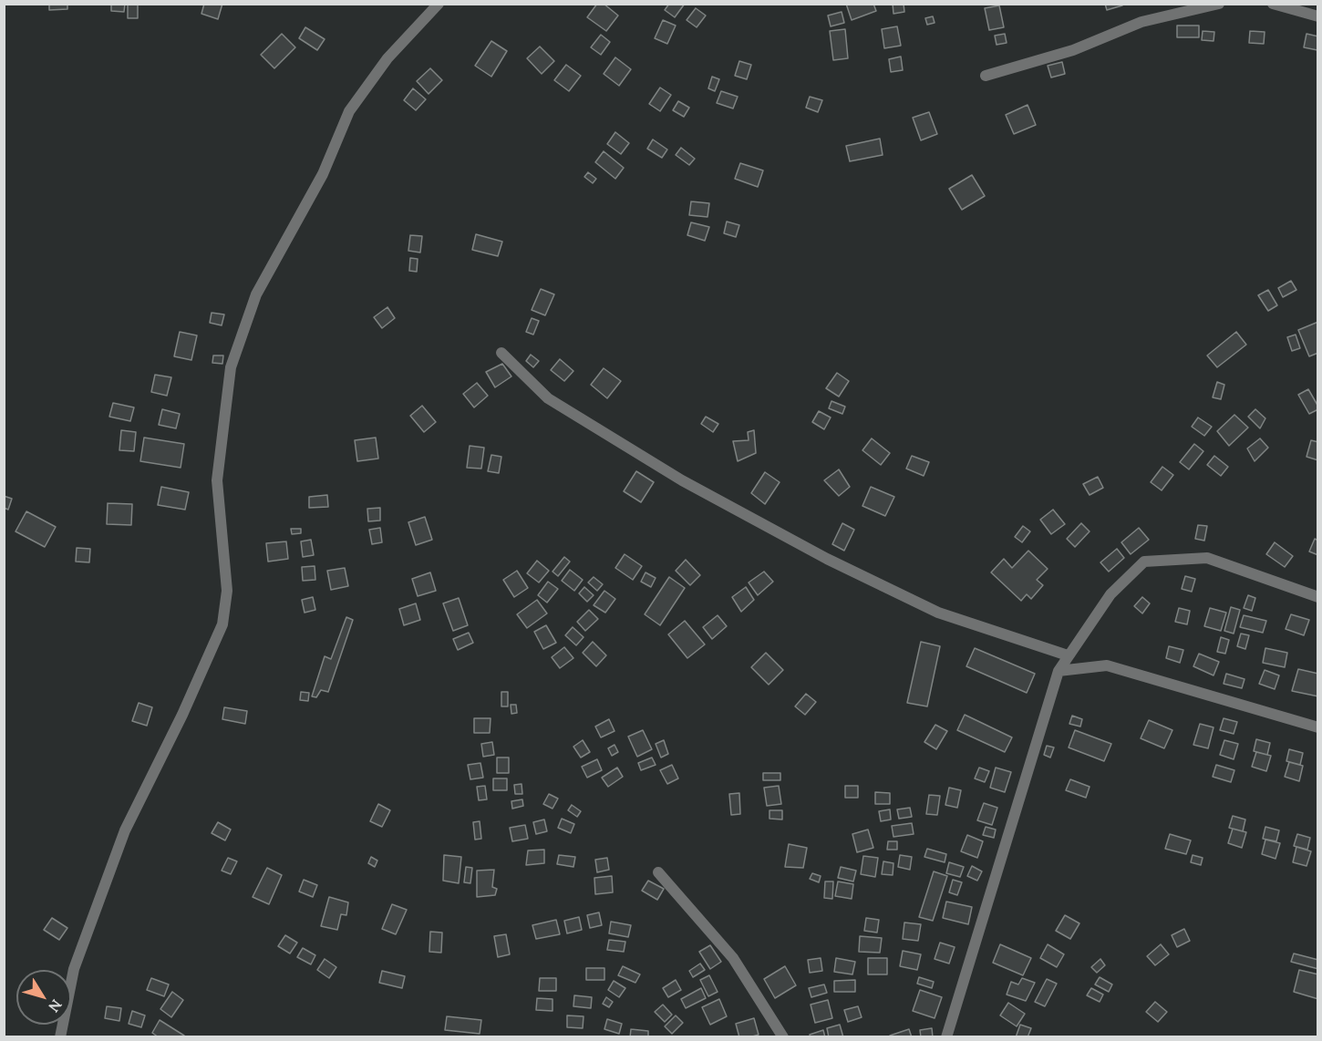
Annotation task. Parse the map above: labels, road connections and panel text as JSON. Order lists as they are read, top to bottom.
{
  "north": "bottom right"
}
